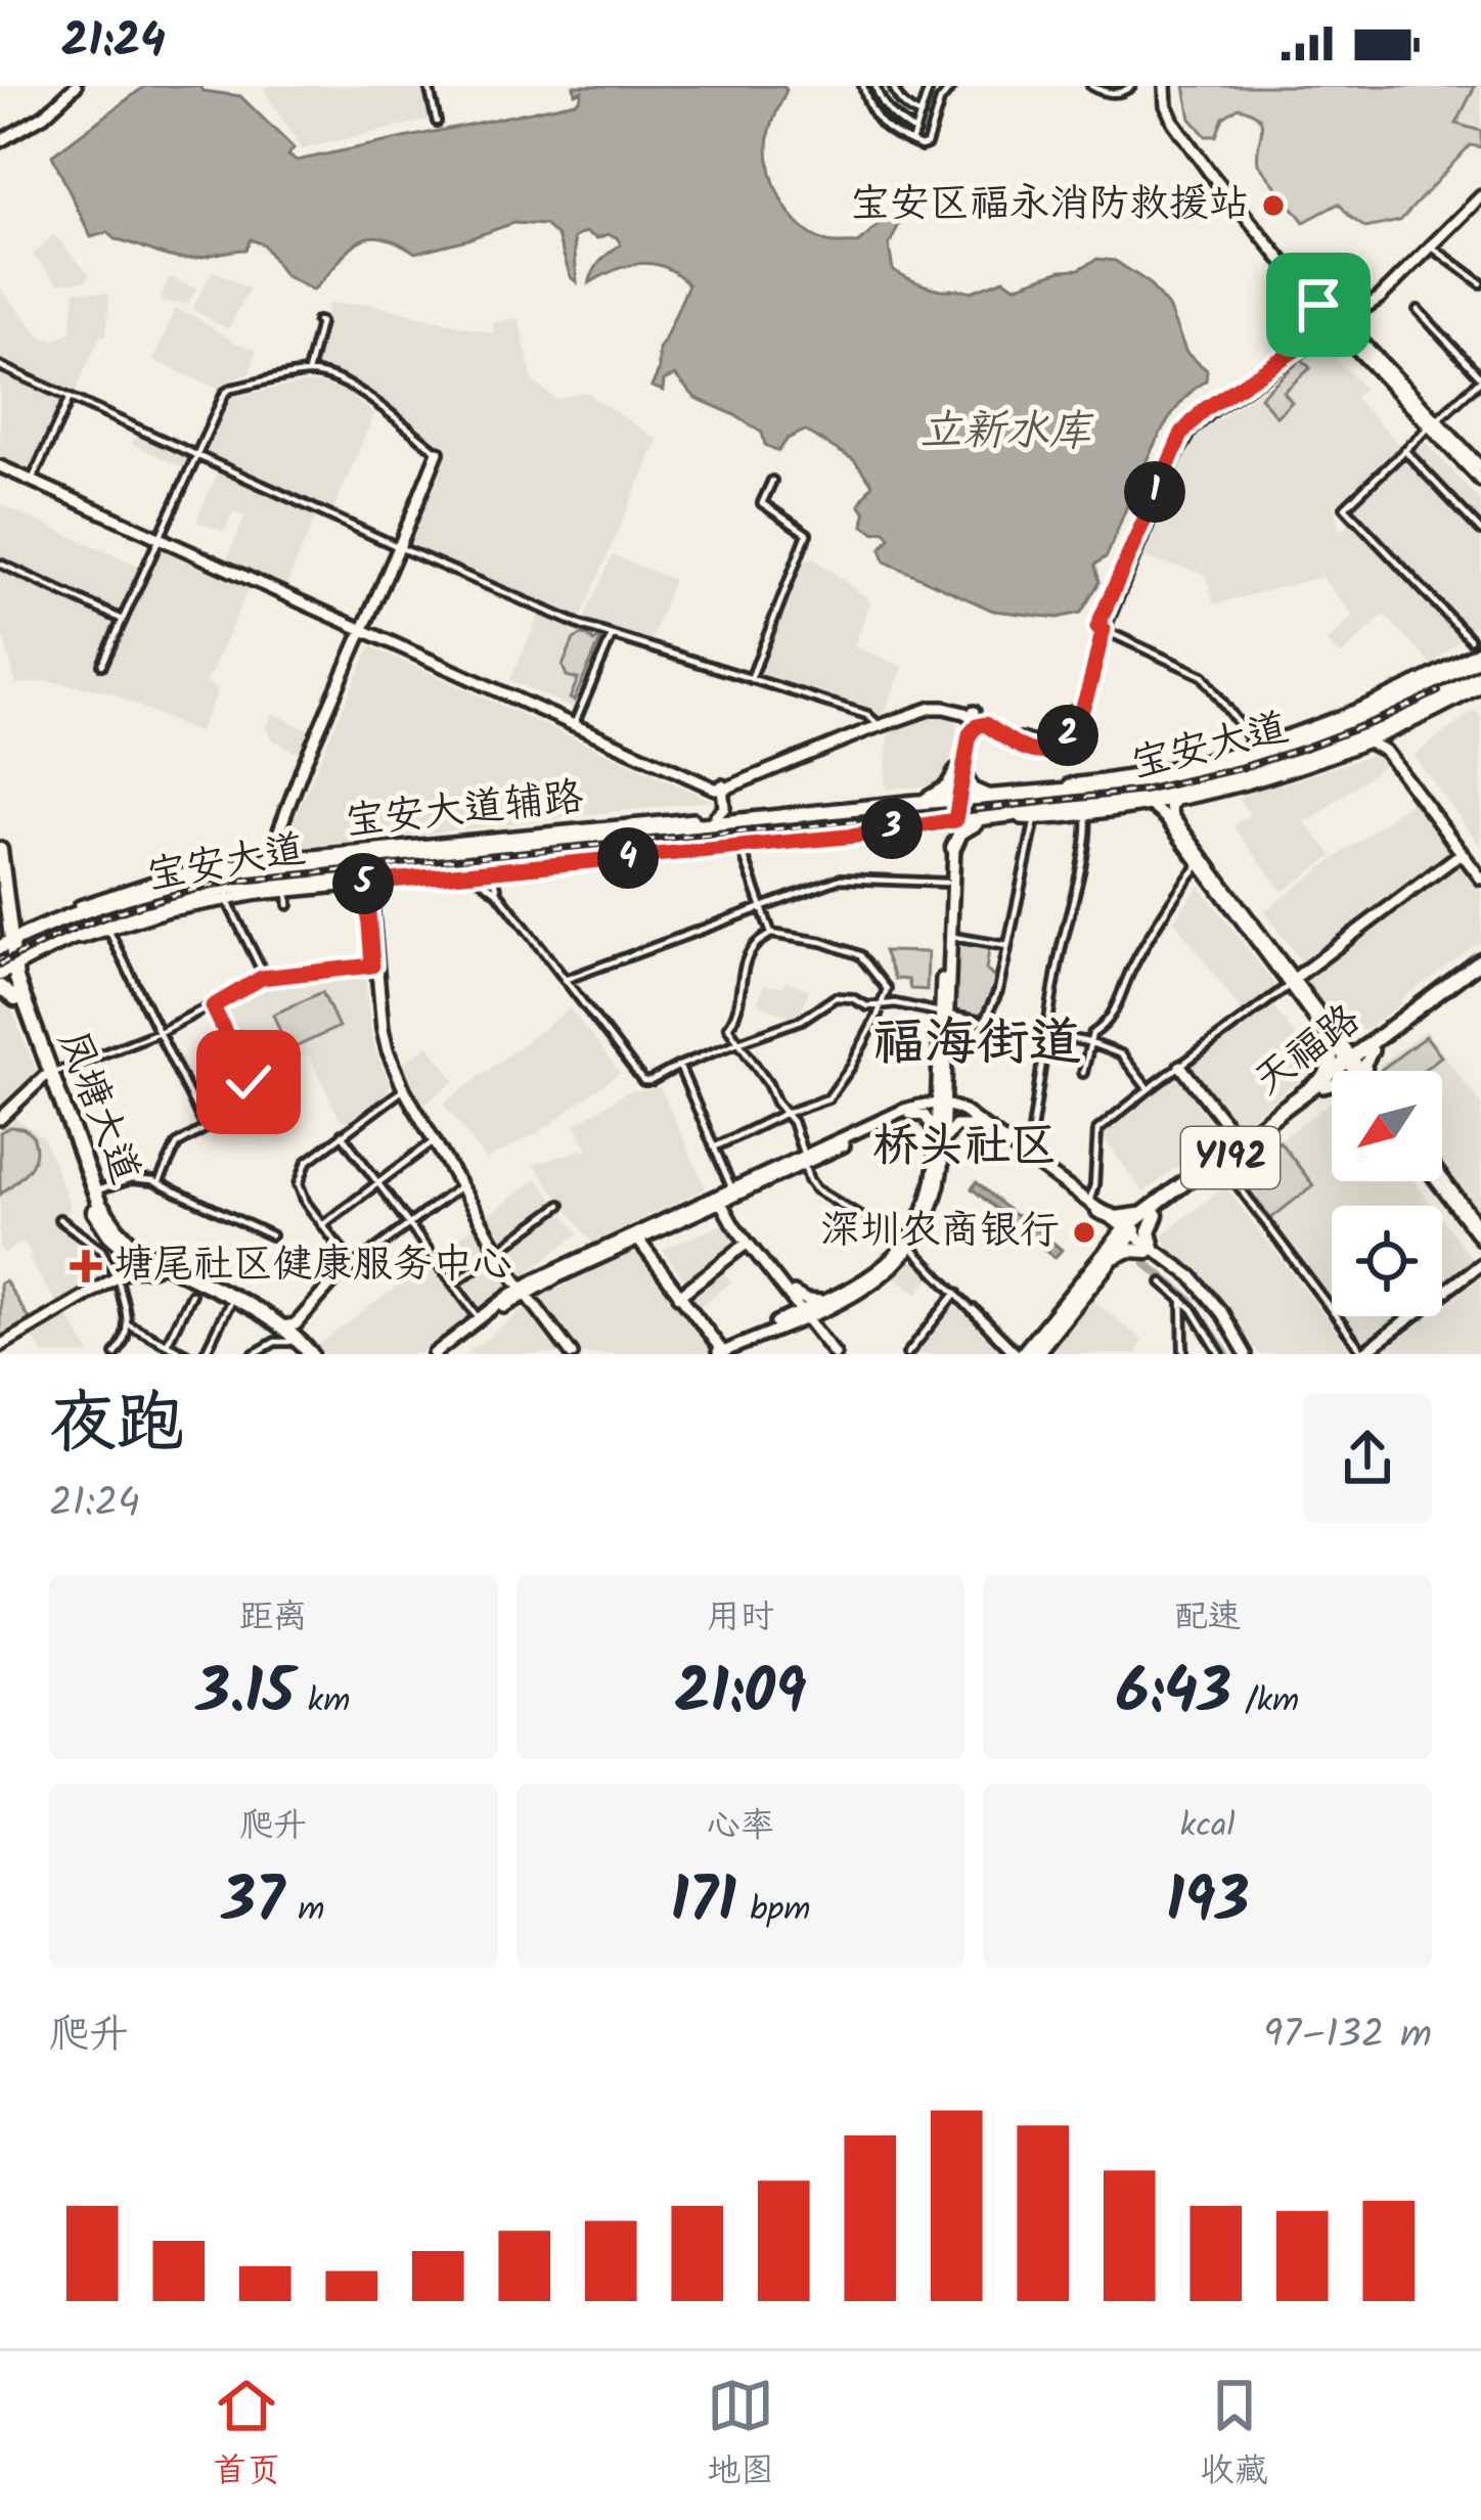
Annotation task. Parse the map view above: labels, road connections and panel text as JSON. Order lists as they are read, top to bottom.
{
  "streets": {
    "main road": [
      "宝安大道",
      "宝安大道辅路",
      "天福路",
      "凤塘大道",
      "Y192"
    ]
  },
  "crossings": [
    ["宝安大道", "宝安大道辅路"],
    ["宝安大道", "凤塘大道"]
  ],
  "districts": ["福海街道", "桥头社区"],
  "water": ["立新水库"],
  "places": {
    "other": ["宝安区福永消防救援站", "深圳农商银行"],
    "health": ["塘尾社区健康服务中心"]
  },
  "north": "bottom left",
  "page": {
    "status": "21:24",
    "pins": [
      "1",
      "2",
      "3",
      "4",
      "5"
    ],
    "heading": ["夜跑", "21:24"],
    "stats": [
      ["距离", "3.15 km"],
      ["用时", "21:09"],
      ["配速", "6:43 /km"],
      ["爬升", "37 m"],
      ["心率", "171 bpm"],
      ["kcal", "193"]
    ],
    "chart": ["爬升", "97–132 m"],
    "tabs": ["首页", "地图", "收藏"]
  }
}
